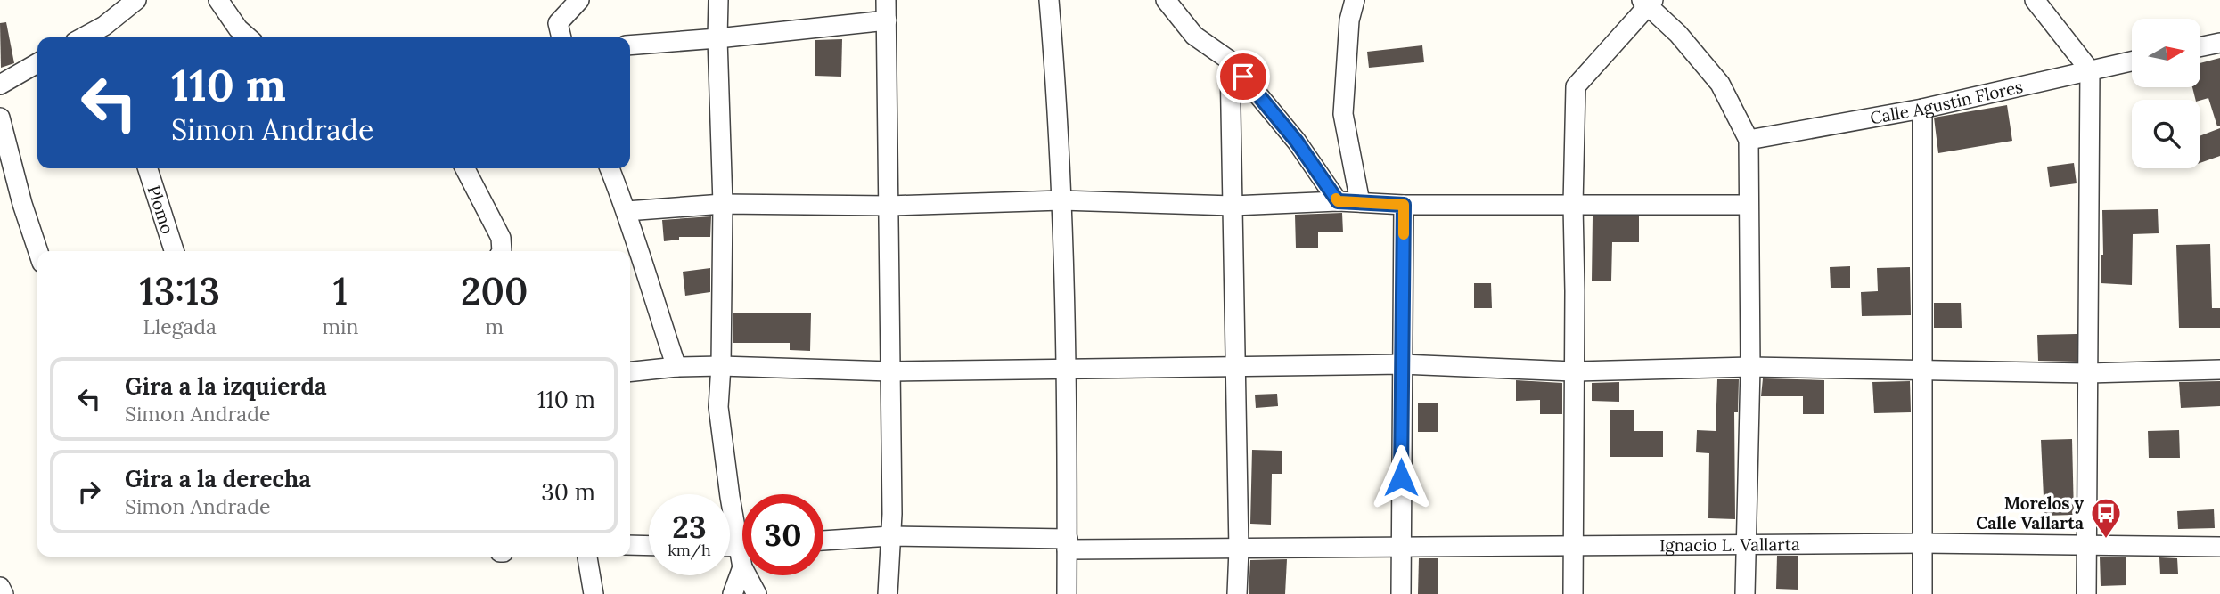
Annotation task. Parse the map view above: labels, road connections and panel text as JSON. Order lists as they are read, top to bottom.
{
  "streets": {
    "street": ["Calle Agustin Flores", "Plomo", "Ignacio L. Vallarta"]
  },
  "places": {
    "bus stop": ["Morelos y Calle Vallarta"]
  },
  "north": "right",
  "page": {
    "turn": ["110 m", "Simon Andrade"],
    "eta": [
      "13:13",
      "Llegada",
      "1",
      "min",
      "200",
      "m"
    ],
    "list": [
      {
        "name": "Gira a la izquierda",
        "note": "Simon Andrade",
        "value": "110 m"
      },
      {
        "name": "Gira a la derecha",
        "note": "Simon Andrade",
        "value": "30 m"
      }
    ],
    "speed": "23 km/h",
    "limit": "30"
  }
}
